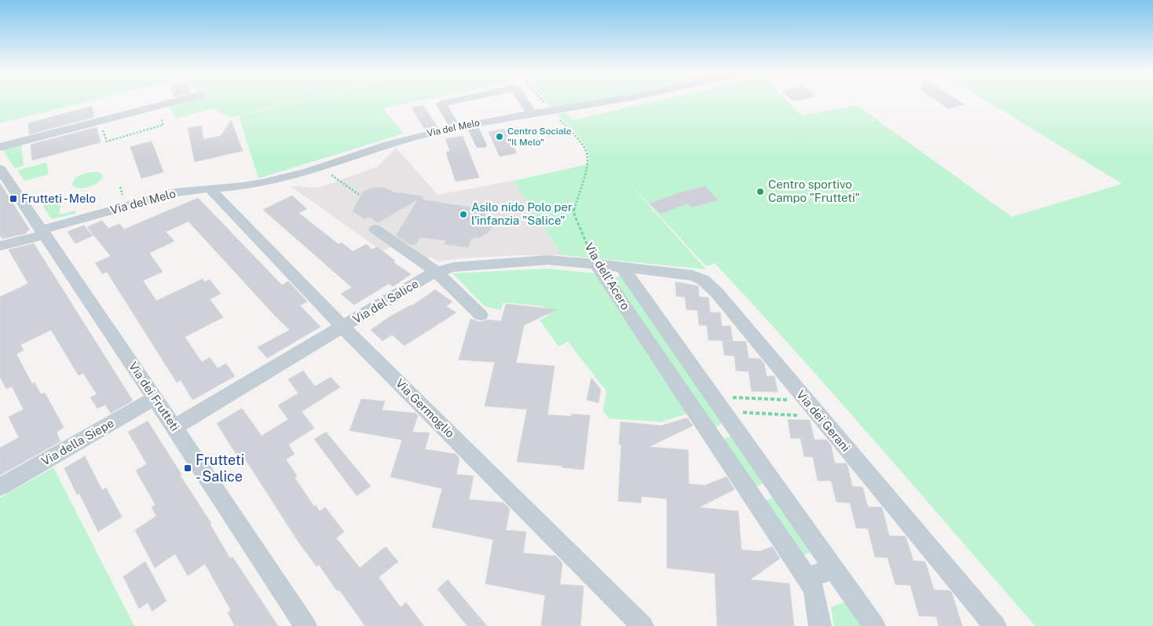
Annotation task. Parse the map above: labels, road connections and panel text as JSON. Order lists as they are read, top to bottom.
{
  "streets": {
    "street": [
      "Via del Melo",
      "Via dell'Acero",
      "Via del Salice",
      "Via dei Frutteti",
      "Via Germoglio",
      "Via dei Gerani",
      "Via della Siepe"
    ]
  },
  "crossings": [
    ["Via del Melo", "Via dell'Acero"],
    ["Via del Melo", "Via dei Frutteti"],
    ["Via del Melo", "Via Germoglio"],
    ["Via dell'Acero", "Via del Salice"],
    ["Via dell'Acero", "Via dei Gerani"],
    ["Via del Salice", "Via dei Frutteti"],
    ["Via del Salice", "Via Germoglio"],
    ["Via del Salice", "Via dei Gerani"],
    ["Via dei Frutteti", "Via della Siepe"]
  ],
  "places": {
    "other": ["Centro Sociale \"Il Melo\"", "Centro sportivo Campo \"Frutteti\"", "Asilo nido Polo per l'infanzia \"Salice\""],
    "transit": ["Frutteti - Melo", "Frutteti - Salice"]
  }
}
